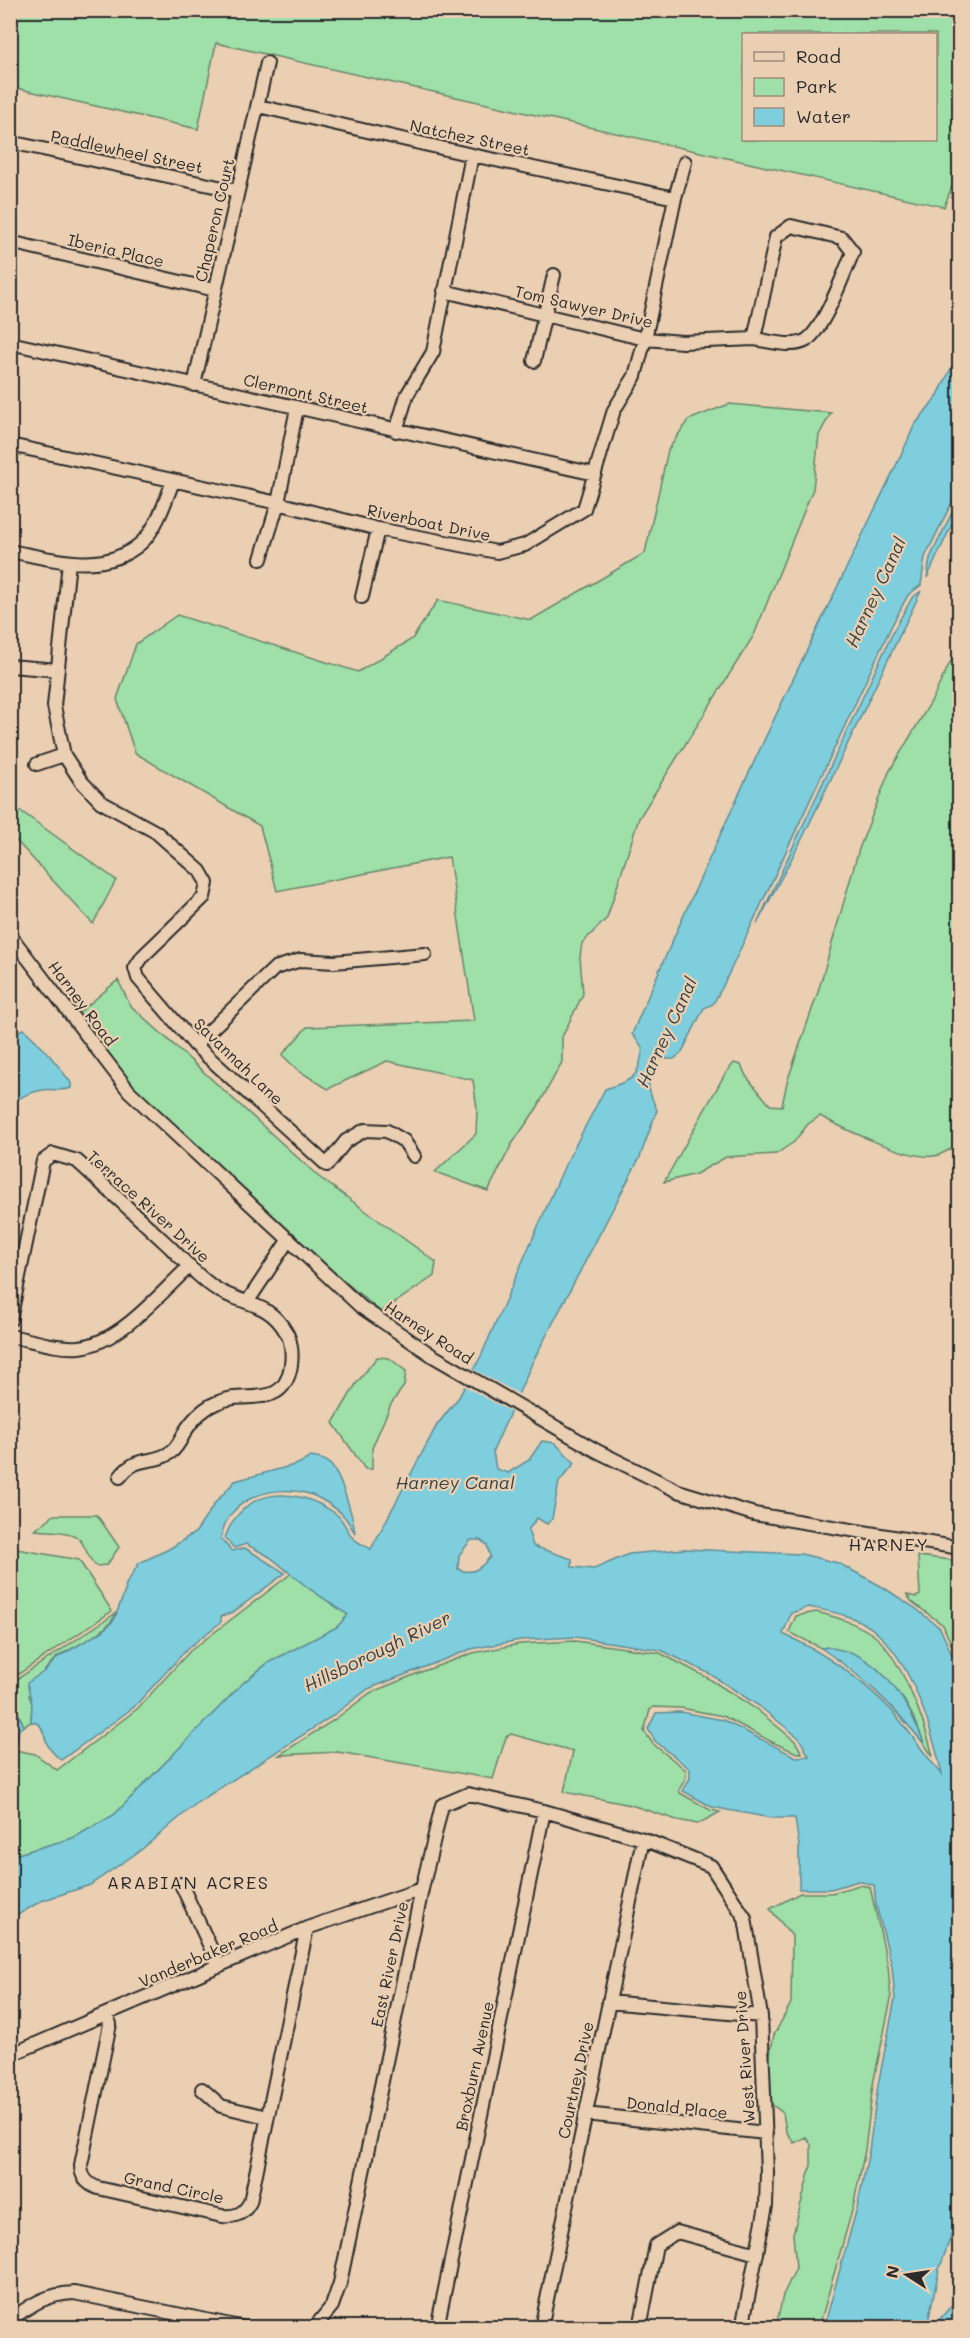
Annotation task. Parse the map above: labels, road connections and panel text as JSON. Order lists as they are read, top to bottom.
{
  "streets": {
    "street": [
      "Natchez Street",
      "Paddlewheel Street",
      "Chaperon Court",
      "Iberia Place",
      "Tom Sawyer Drive",
      "Clermont Street",
      "Riverboat Drive",
      "Harney Road",
      "Savannah Lane",
      "Terrace River Drive",
      "Vanderbaker Road",
      "East River Drive",
      "West River Drive",
      "Broxburn Avenue",
      "Courtney Drive",
      "Donald Place",
      "Grand Circle"
    ]
  },
  "crossings": [
    ["Natchez Street", "Chaperon Court"],
    ["Natchez Street", "Riverboat Drive"],
    ["Paddlewheel Street", "Chaperon Court"],
    ["Chaperon Court", "Iberia Place"],
    ["Chaperon Court", "Clermont Street"],
    ["Tom Sawyer Drive", "Riverboat Drive"],
    ["Clermont Street", "Riverboat Drive"],
    ["Vanderbaker Road", "East River Drive"],
    ["Vanderbaker Road", "Grand Circle"],
    ["East River Drive", "West River Drive"],
    ["East River Drive", "Broxburn Avenue"],
    ["East River Drive", "Courtney Drive"],
    ["West River Drive", "Courtney Drive"],
    ["West River Drive", "Donald Place"],
    ["Courtney Drive", "Donald Place"]
  ],
  "districts": ["HARNEY", "ARABIAN ACRES"],
  "water": ["Harney Canal", "Hillsborough River"],
  "legend": ["Road", "Park", "Water"],
  "north": "left"
}
